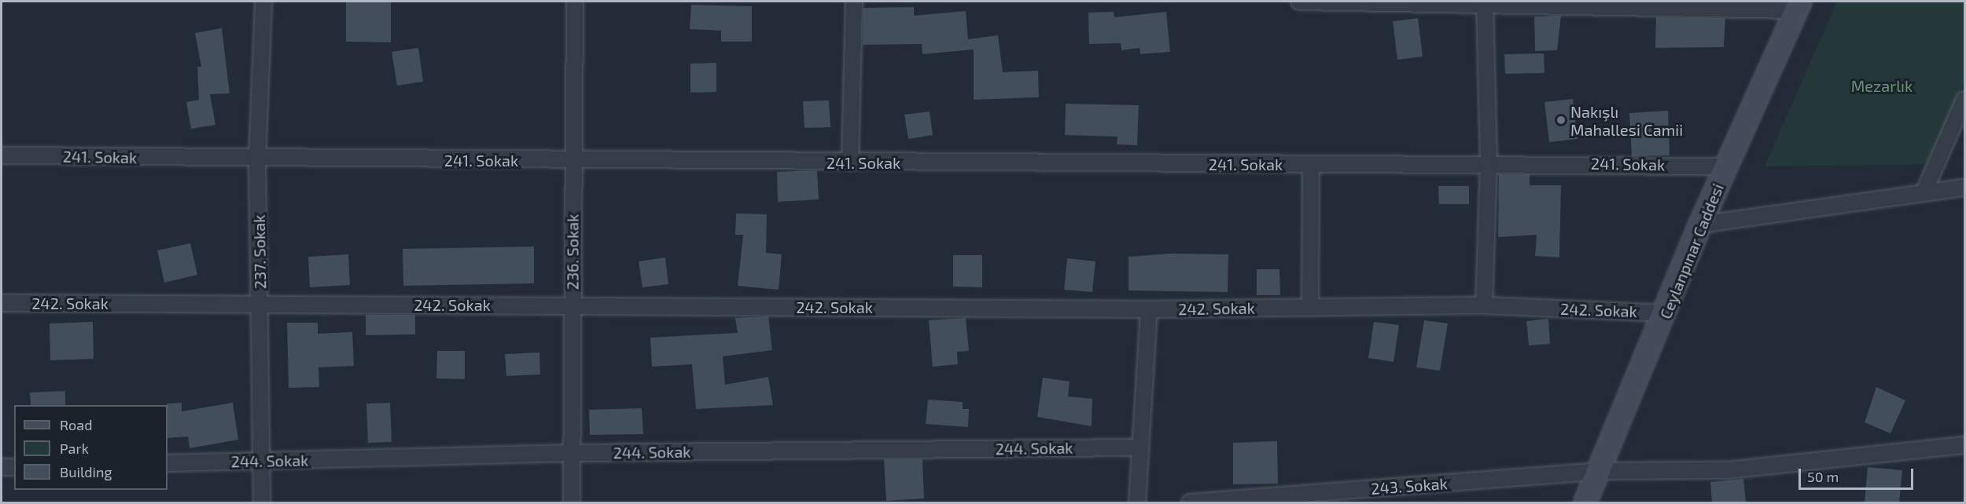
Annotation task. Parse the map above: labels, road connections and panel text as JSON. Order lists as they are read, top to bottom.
{
  "streets": {
    "main road": ["Ceylanpınar Caddesi"],
    "street": [
      "241. Sokak",
      "237. Sokak",
      "236. Sokak",
      "242. Sokak",
      "244. Sokak",
      "243. Sokak"
    ]
  },
  "crossings": [
    ["241. Sokak", "Ceylanpınar Caddesi"],
    ["241. Sokak", "237. Sokak"],
    ["241. Sokak", "236. Sokak"],
    ["Ceylanpınar Caddesi", "242. Sokak"],
    ["Ceylanpınar Caddesi", "243. Sokak"],
    ["237. Sokak", "242. Sokak"],
    ["237. Sokak", "244. Sokak"],
    ["236. Sokak", "242. Sokak"],
    ["236. Sokak", "244. Sokak"]
  ],
  "parks": ["Mezarlık"],
  "places": ["Nakışlı Mahallesi Camii"],
  "legend": ["Road", "Park", "Building"],
  "scale_bar": "50 m"
}
